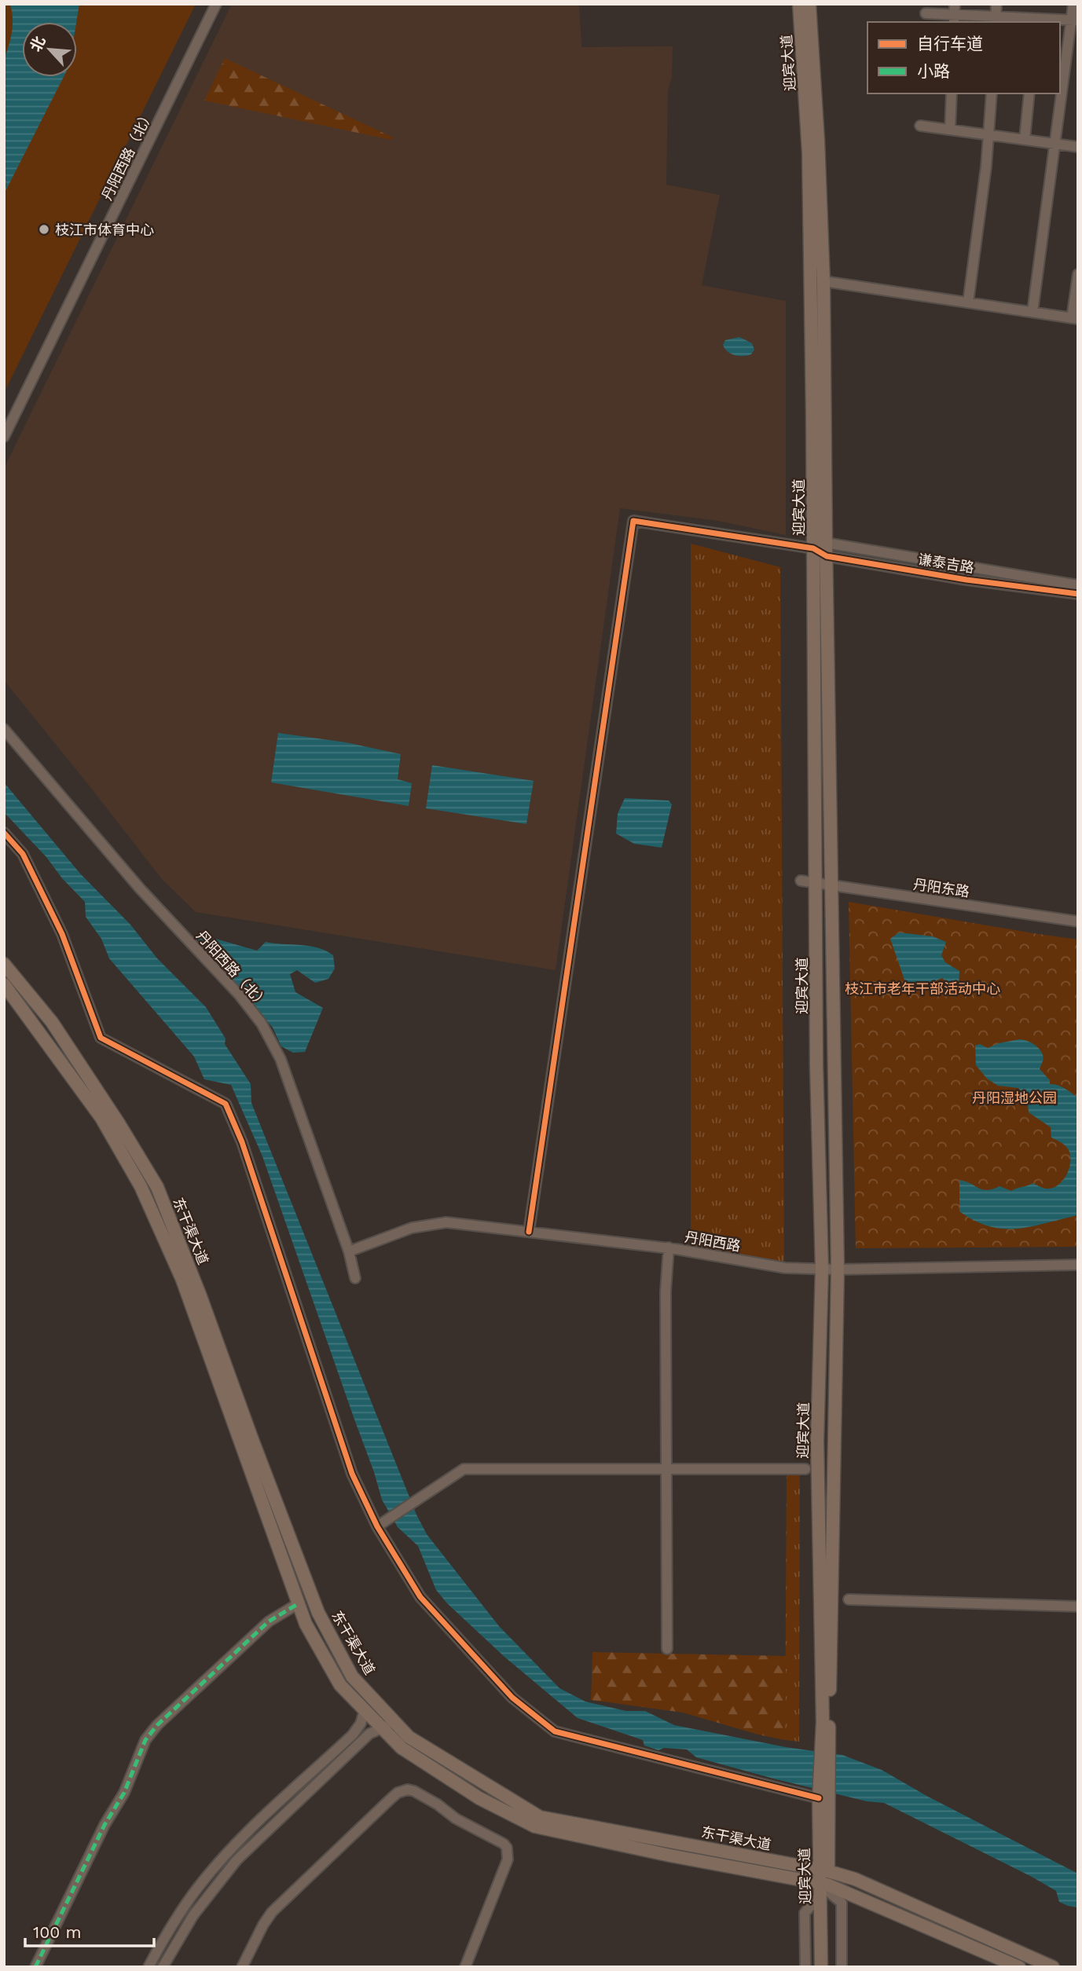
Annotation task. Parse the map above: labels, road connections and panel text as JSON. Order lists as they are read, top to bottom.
{
  "streets": {
    "main road": ["迎宾大道", "东干渠大道"],
    "street": [
      "丹阳西路（北）",
      "谦泰吉路",
      "丹阳东路",
      "丹阳西路"
    ]
  },
  "crossings": [
    ["迎宾大道", "谦泰吉路"],
    ["迎宾大道", "丹阳东路"],
    ["迎宾大道", "东干渠大道"],
    ["迎宾大道", "丹阳西路"],
    ["丹阳西路（北）", "丹阳西路"]
  ],
  "parks": ["枝江市老年干部活动中心", "丹阳湿地公园"],
  "places": ["枝江市体育中心"],
  "legend": ["自行车道", "小路"],
  "scale_bar": "100 m",
  "north": "top left"
}
